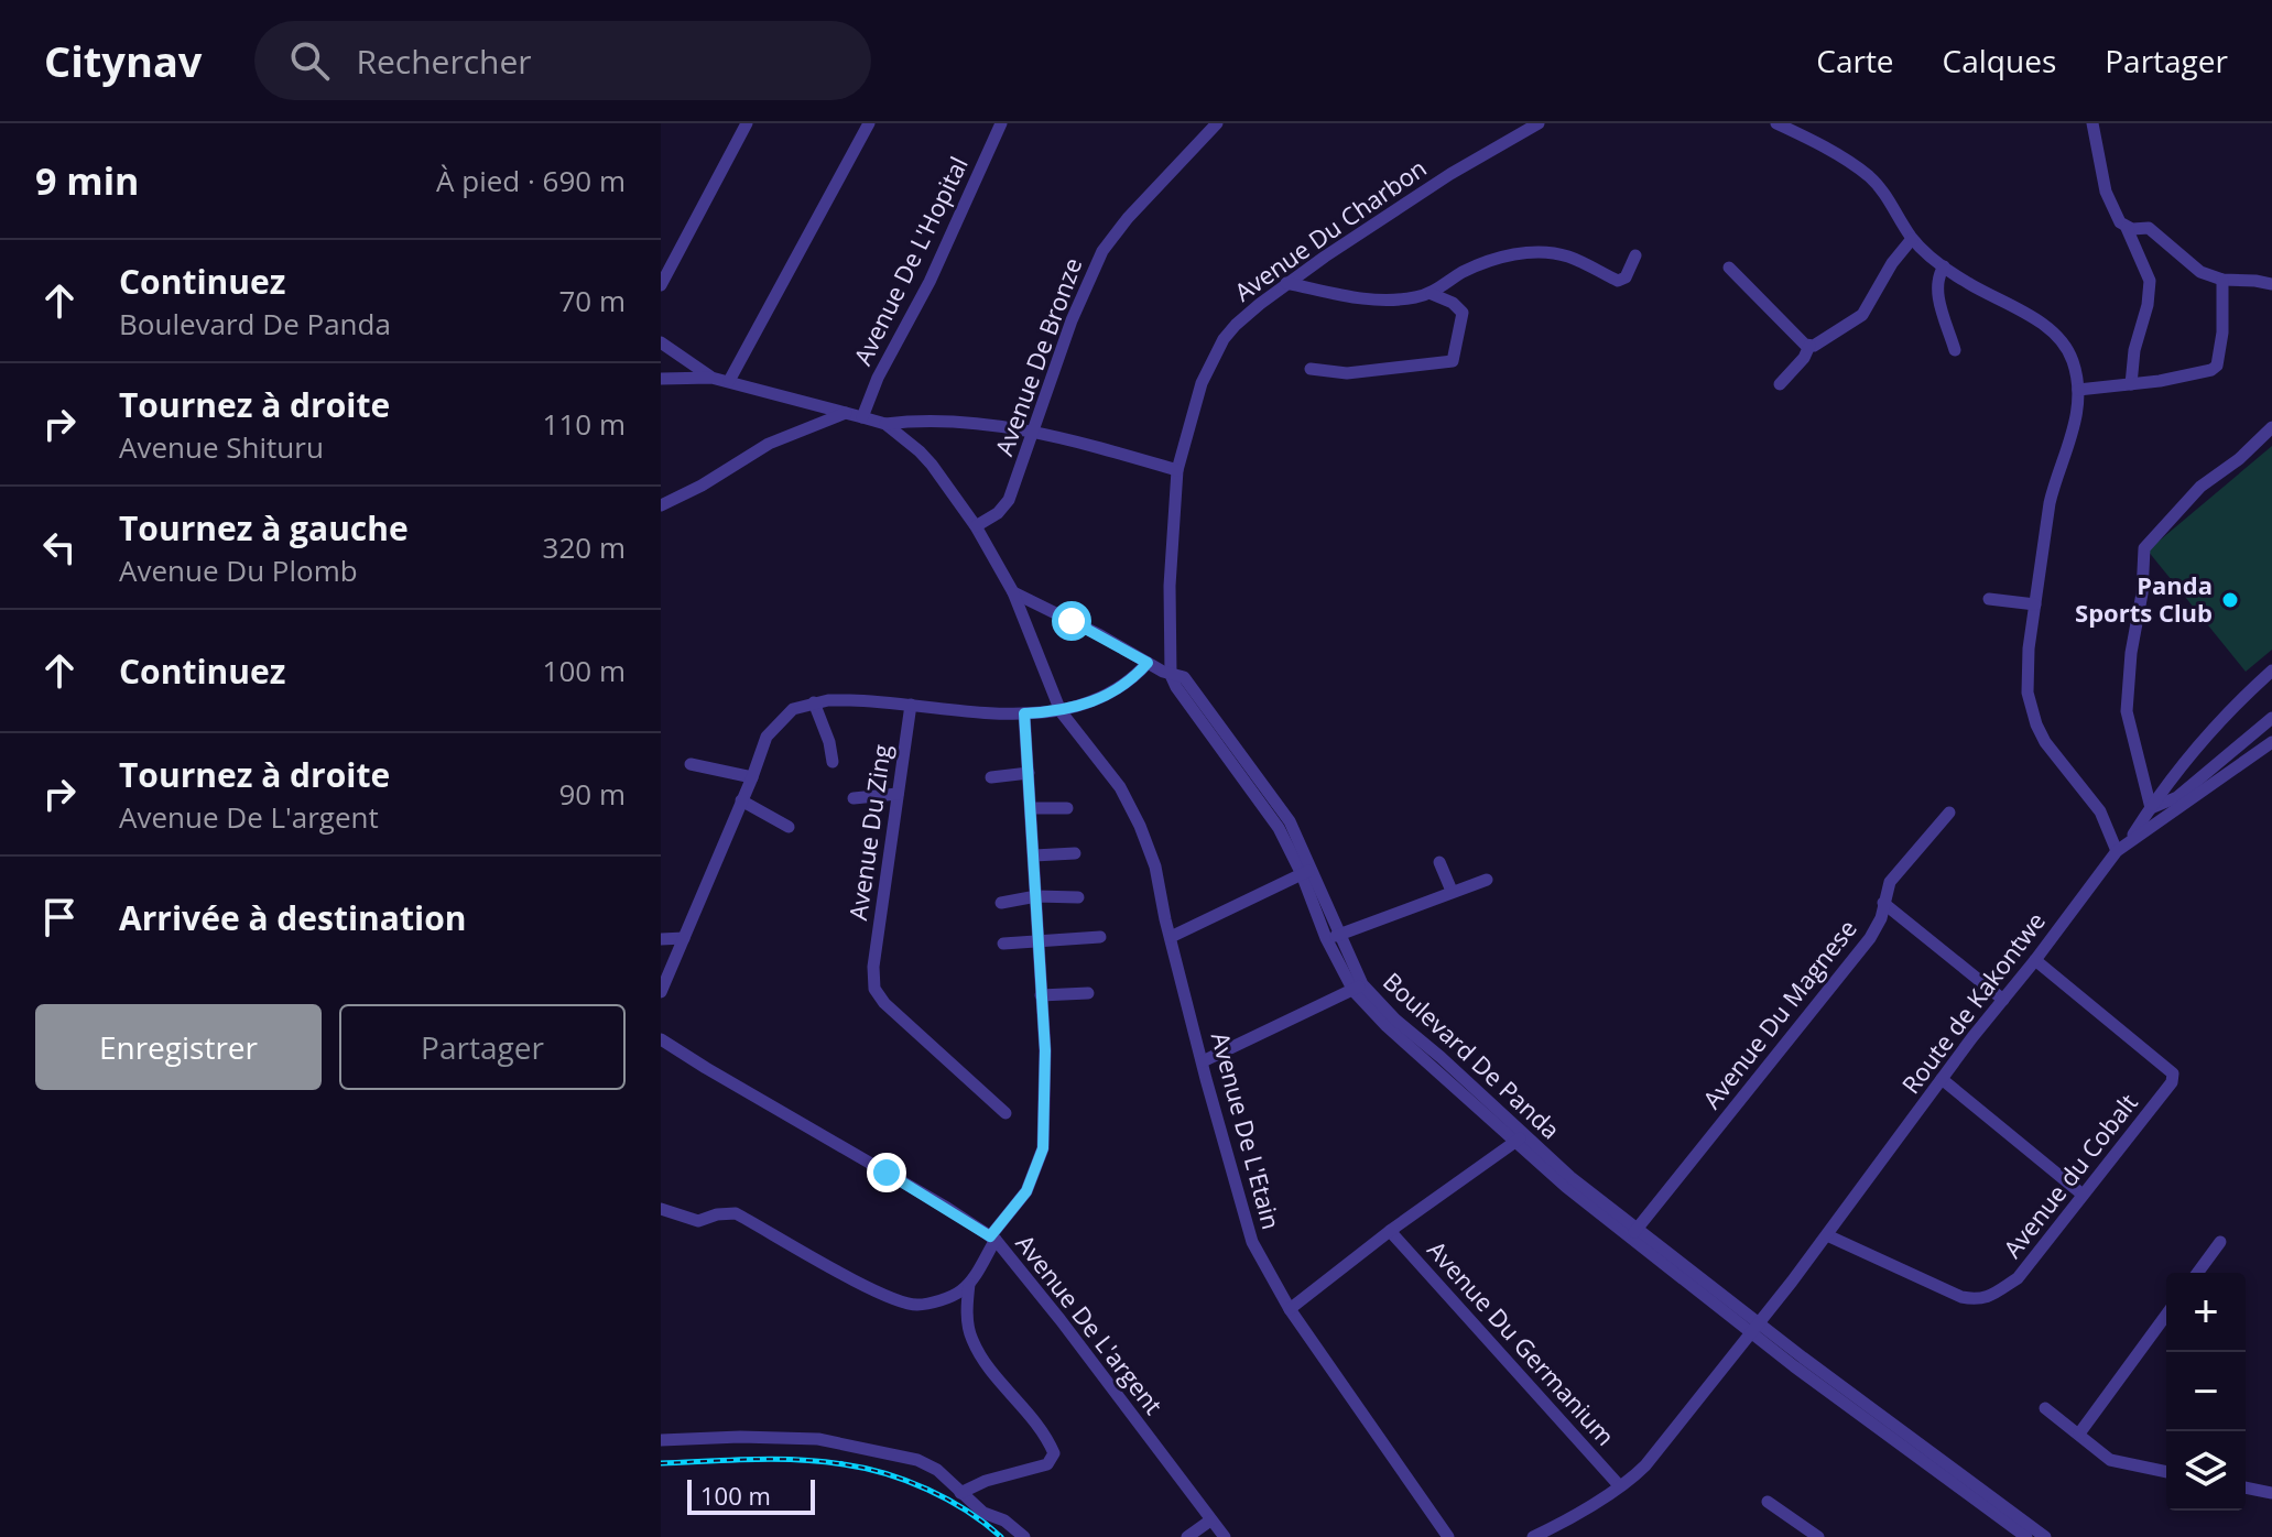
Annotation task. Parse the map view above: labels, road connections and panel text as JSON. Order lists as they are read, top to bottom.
{
  "streets": {
    "street": [
      "Avenue Du Charbon",
      "Avenue De L'Hopital",
      "Avenue De Bronze",
      "Avenue Du Zing",
      "Route de Kakontwe",
      "Avenue Du Magnese",
      "Boulevard De Panda",
      "Avenue De L'Etain",
      "Avenue du Cobalt",
      "Avenue De L'argent",
      "Avenue Du Germanium"
    ]
  },
  "crossings": [
    ["Avenue Du Charbon", "Boulevard De Panda"],
    ["Route de Kakontwe", "Boulevard De Panda"],
    ["Route de Kakontwe", "Avenue du Cobalt"],
    ["Avenue Du Magnese", "Boulevard De Panda"],
    ["Boulevard De Panda", "Avenue De L'Etain"]
  ],
  "places": ["Panda Sports Club"],
  "scale_bar": "100 m",
  "page": {
    "header": "Citynav",
    "search": "Rechercher",
    "nav": ["Carte", "Calques", "Partager"],
    "heading": ["9 min", "À pied · 690 m"],
    "list": [
      ["Continuez", "Boulevard De Panda", "70 m"],
      ["Tournez à droite", "Avenue Shituru", "110 m"],
      ["Tournez à gauche", "Avenue Du Plomb", "320 m"],
      ["Continuez", "100 m"],
      ["Tournez à droite", "Avenue De L'argent", "90 m"],
      "Arrivée à destination"
    ],
    "buttons": ["Enregistrer", "Partager"],
    "map_buttons": ["+", "−"],
    "scale": "100 m"
  }
}
